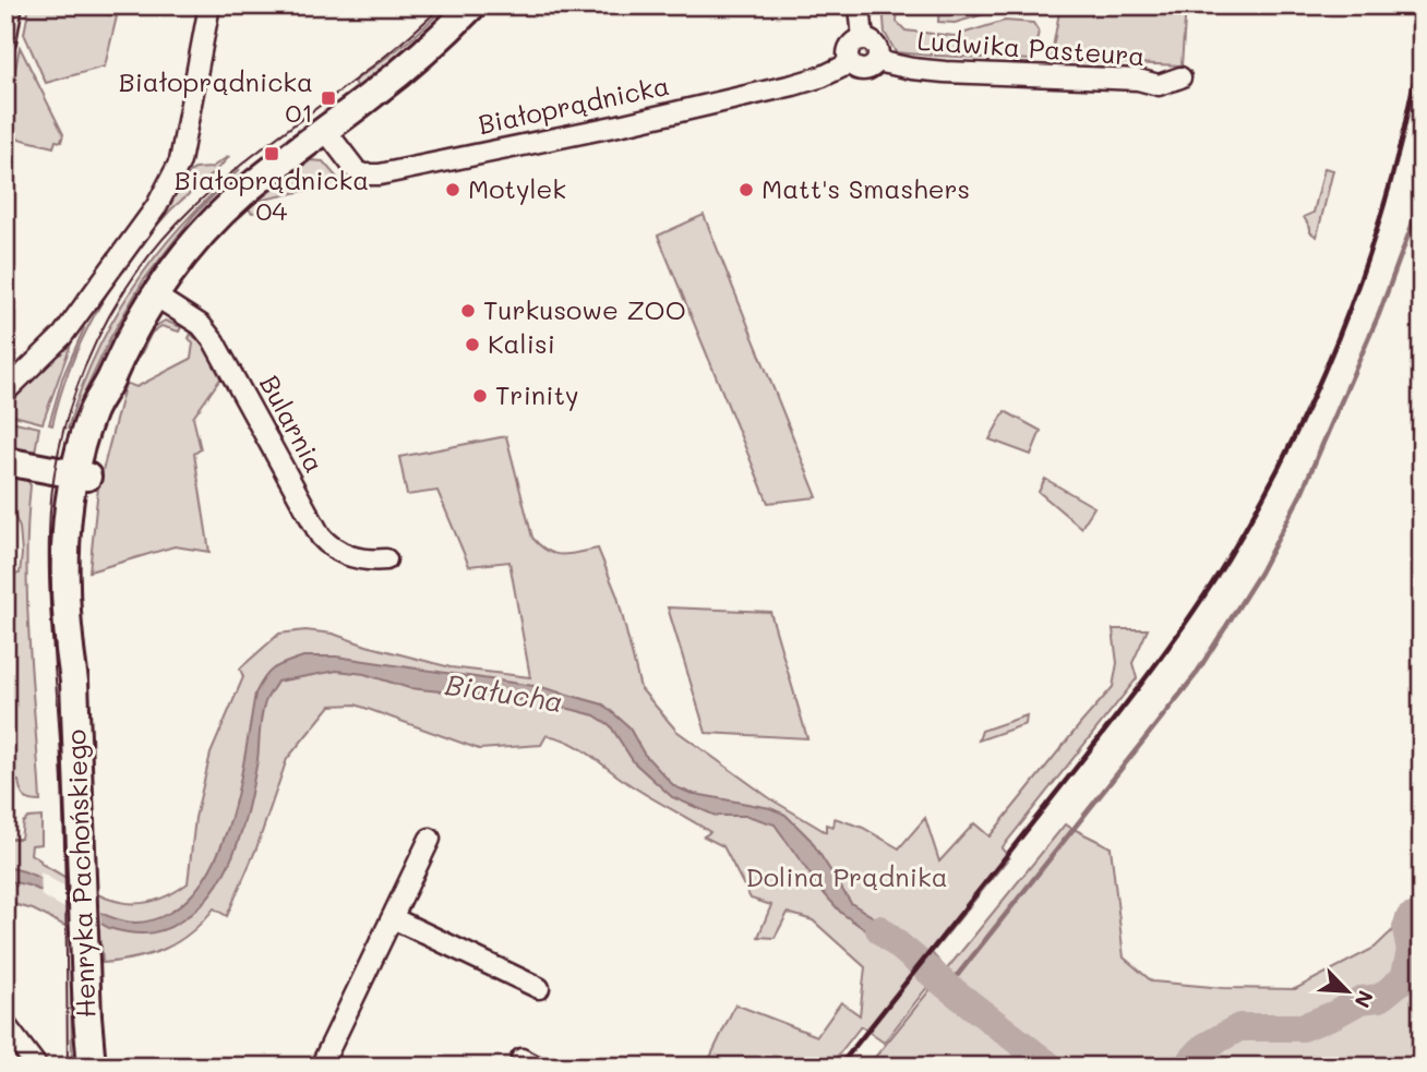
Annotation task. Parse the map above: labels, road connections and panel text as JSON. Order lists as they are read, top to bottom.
{
  "streets": {
    "street": [
      "Ludwika Pasteura",
      "Białoprądnicka",
      "Bularnia",
      "Henryka Pachońskiego"
    ]
  },
  "crossings": [
    ["Ludwika Pasteura", "Białoprądnicka"],
    ["Białoprądnicka", "Henryka Pachońskiego"],
    ["Bularnia", "Henryka Pachońskiego"]
  ],
  "water": ["Białucha"],
  "parks": ["Dolina Prądnika"],
  "places": {
    "transit": ["Białoprądnicka 01", "Białoprądnicka 04"],
    "other": [
      "Motylek",
      "Matt's Smashers",
      "Turkusowe ZOO",
      "Kalisi",
      "Trinity"
    ]
  },
  "north": "bottom right"
}
